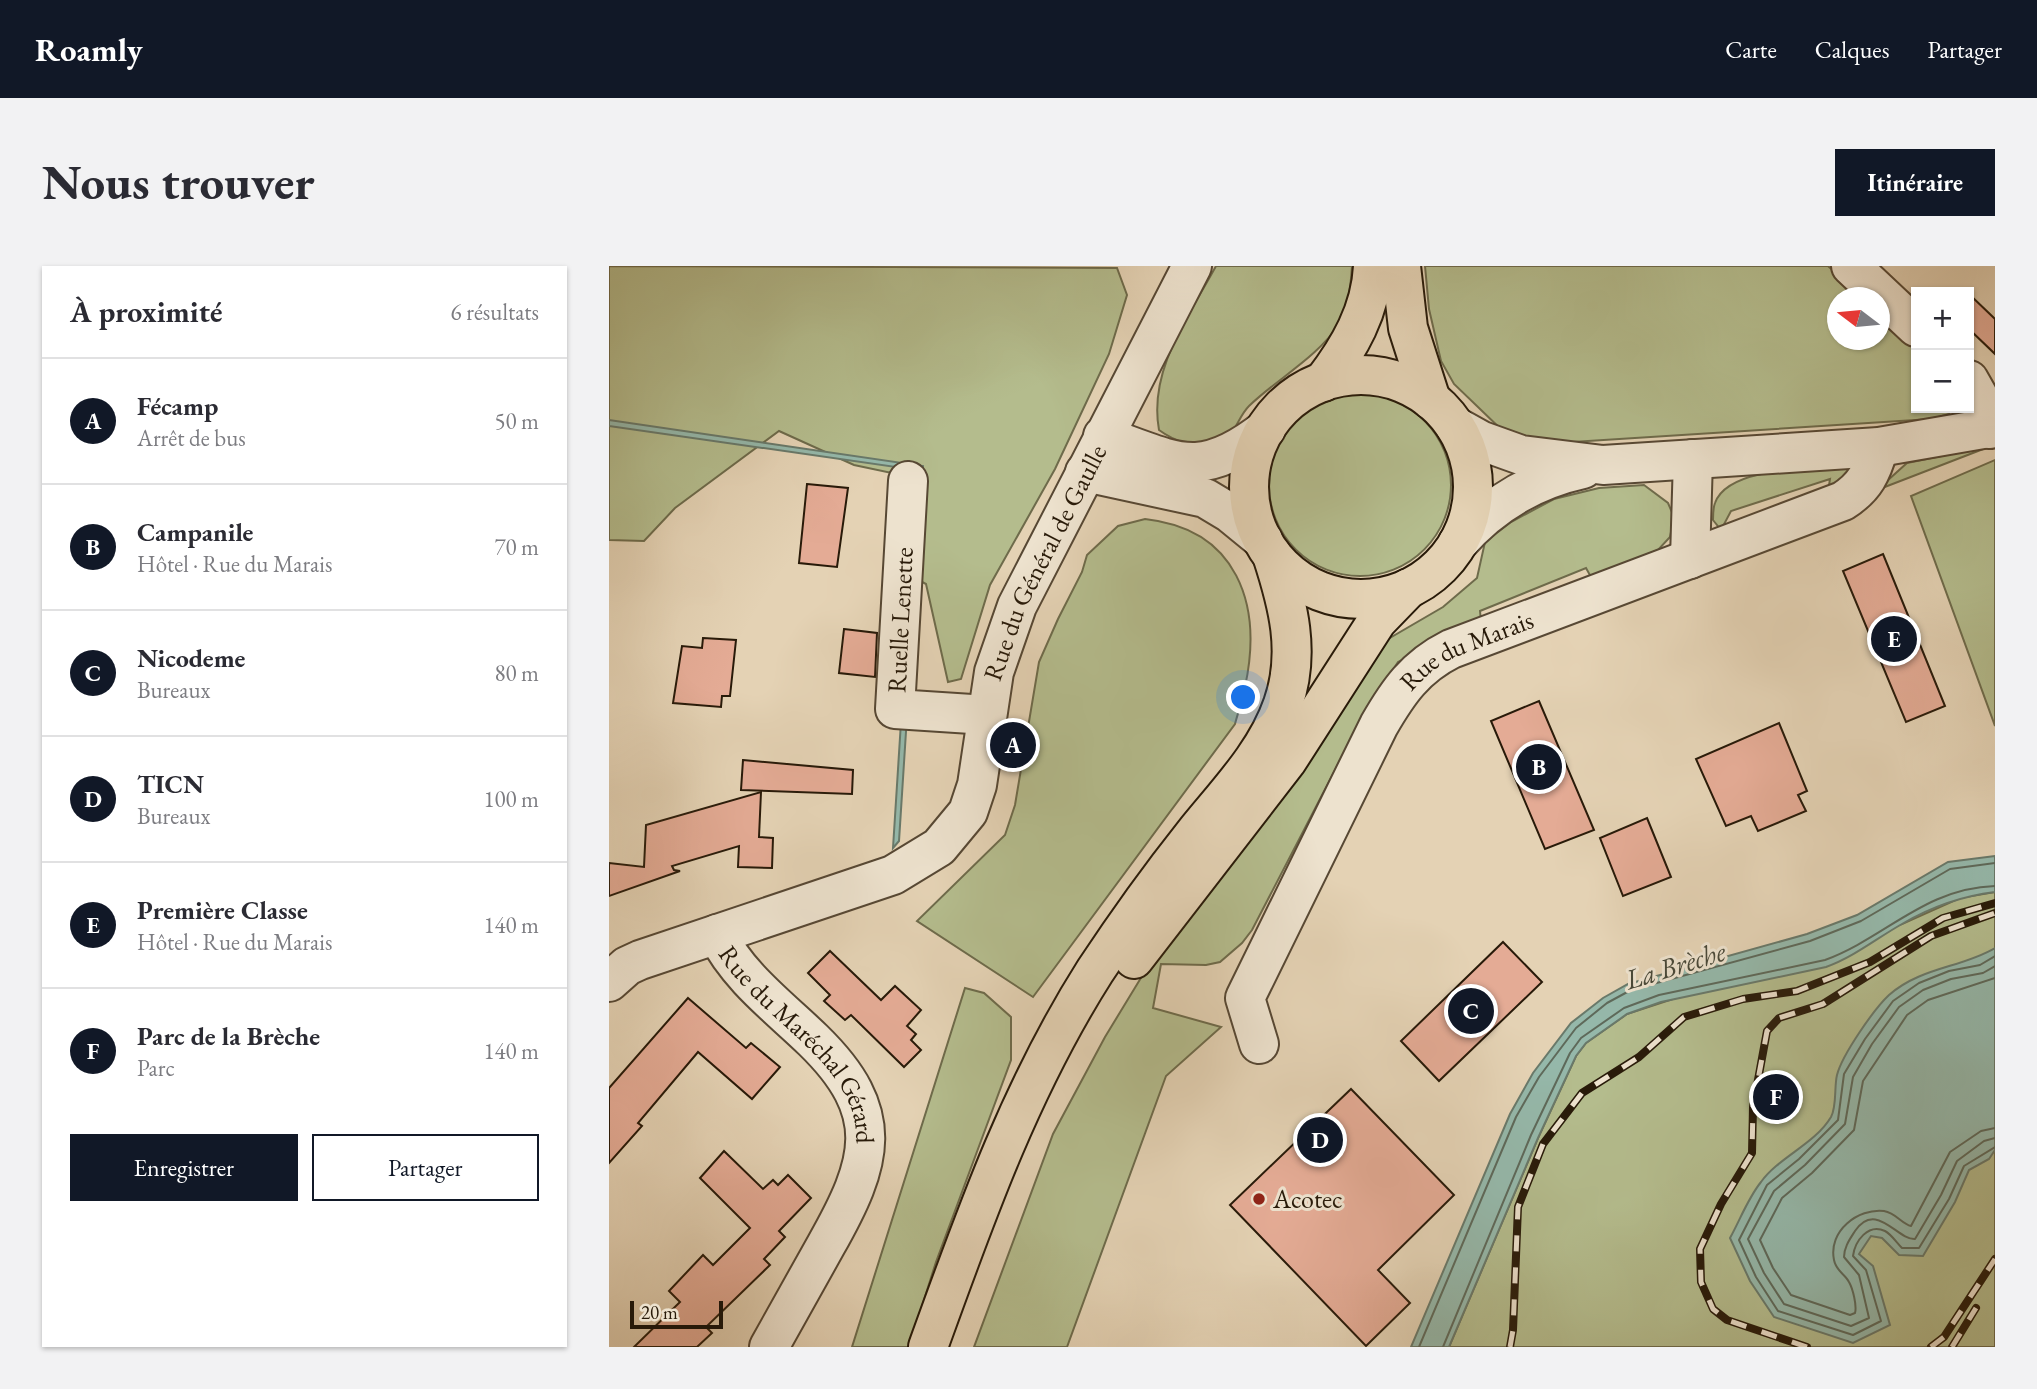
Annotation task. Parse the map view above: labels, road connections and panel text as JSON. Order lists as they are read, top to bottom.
{
  "streets": {
    "street": [
      "Rue du Général de Gaulle",
      "Ruelle Lenette",
      "Rue du Marais",
      "Rue du Maréchal Gérard"
    ]
  },
  "crossings": [
    ["Rue du Général de Gaulle", "Ruelle Lenette"],
    ["Rue du Général de Gaulle", "Rue du Maréchal Gérard"]
  ],
  "water": ["La Brèche"],
  "places": ["Acotec"],
  "scale_bar": "20 m",
  "north": "left",
  "page": {
    "header": "Roamly",
    "nav": ["Carte", "Calques", "Partager"],
    "buttons": [
      "Itinéraire",
      ["Enregistrer", "Partager"]
    ],
    "title": "Nous trouver",
    "heading": ["À proximité", "6 résultats"],
    "map_buttons": ["+", "−"],
    "list": [
      {
        "mark": "A",
        "name": "Fécamp",
        "note": "Arrêt de bus",
        "value": "50 m"
      },
      {
        "mark": "B",
        "name": "Campanile",
        "note": "Hôtel · Rue du Marais",
        "value": "70 m"
      },
      {
        "mark": "C",
        "name": "Nicodeme",
        "note": "Bureaux",
        "value": "80 m"
      },
      {
        "mark": "D",
        "name": "TICN",
        "note": "Bureaux",
        "value": "100 m"
      },
      {
        "mark": "E",
        "name": "Première Classe",
        "note": "Hôtel · Rue du Marais",
        "value": "140 m"
      },
      {
        "mark": "F",
        "name": "Parc de la Brèche",
        "note": "Parc",
        "value": "140 m"
      }
    ],
    "pins": [
      "E",
      "A",
      "B",
      "C",
      "F",
      "D"
    ],
    "scale": "20 m"
  }
}
